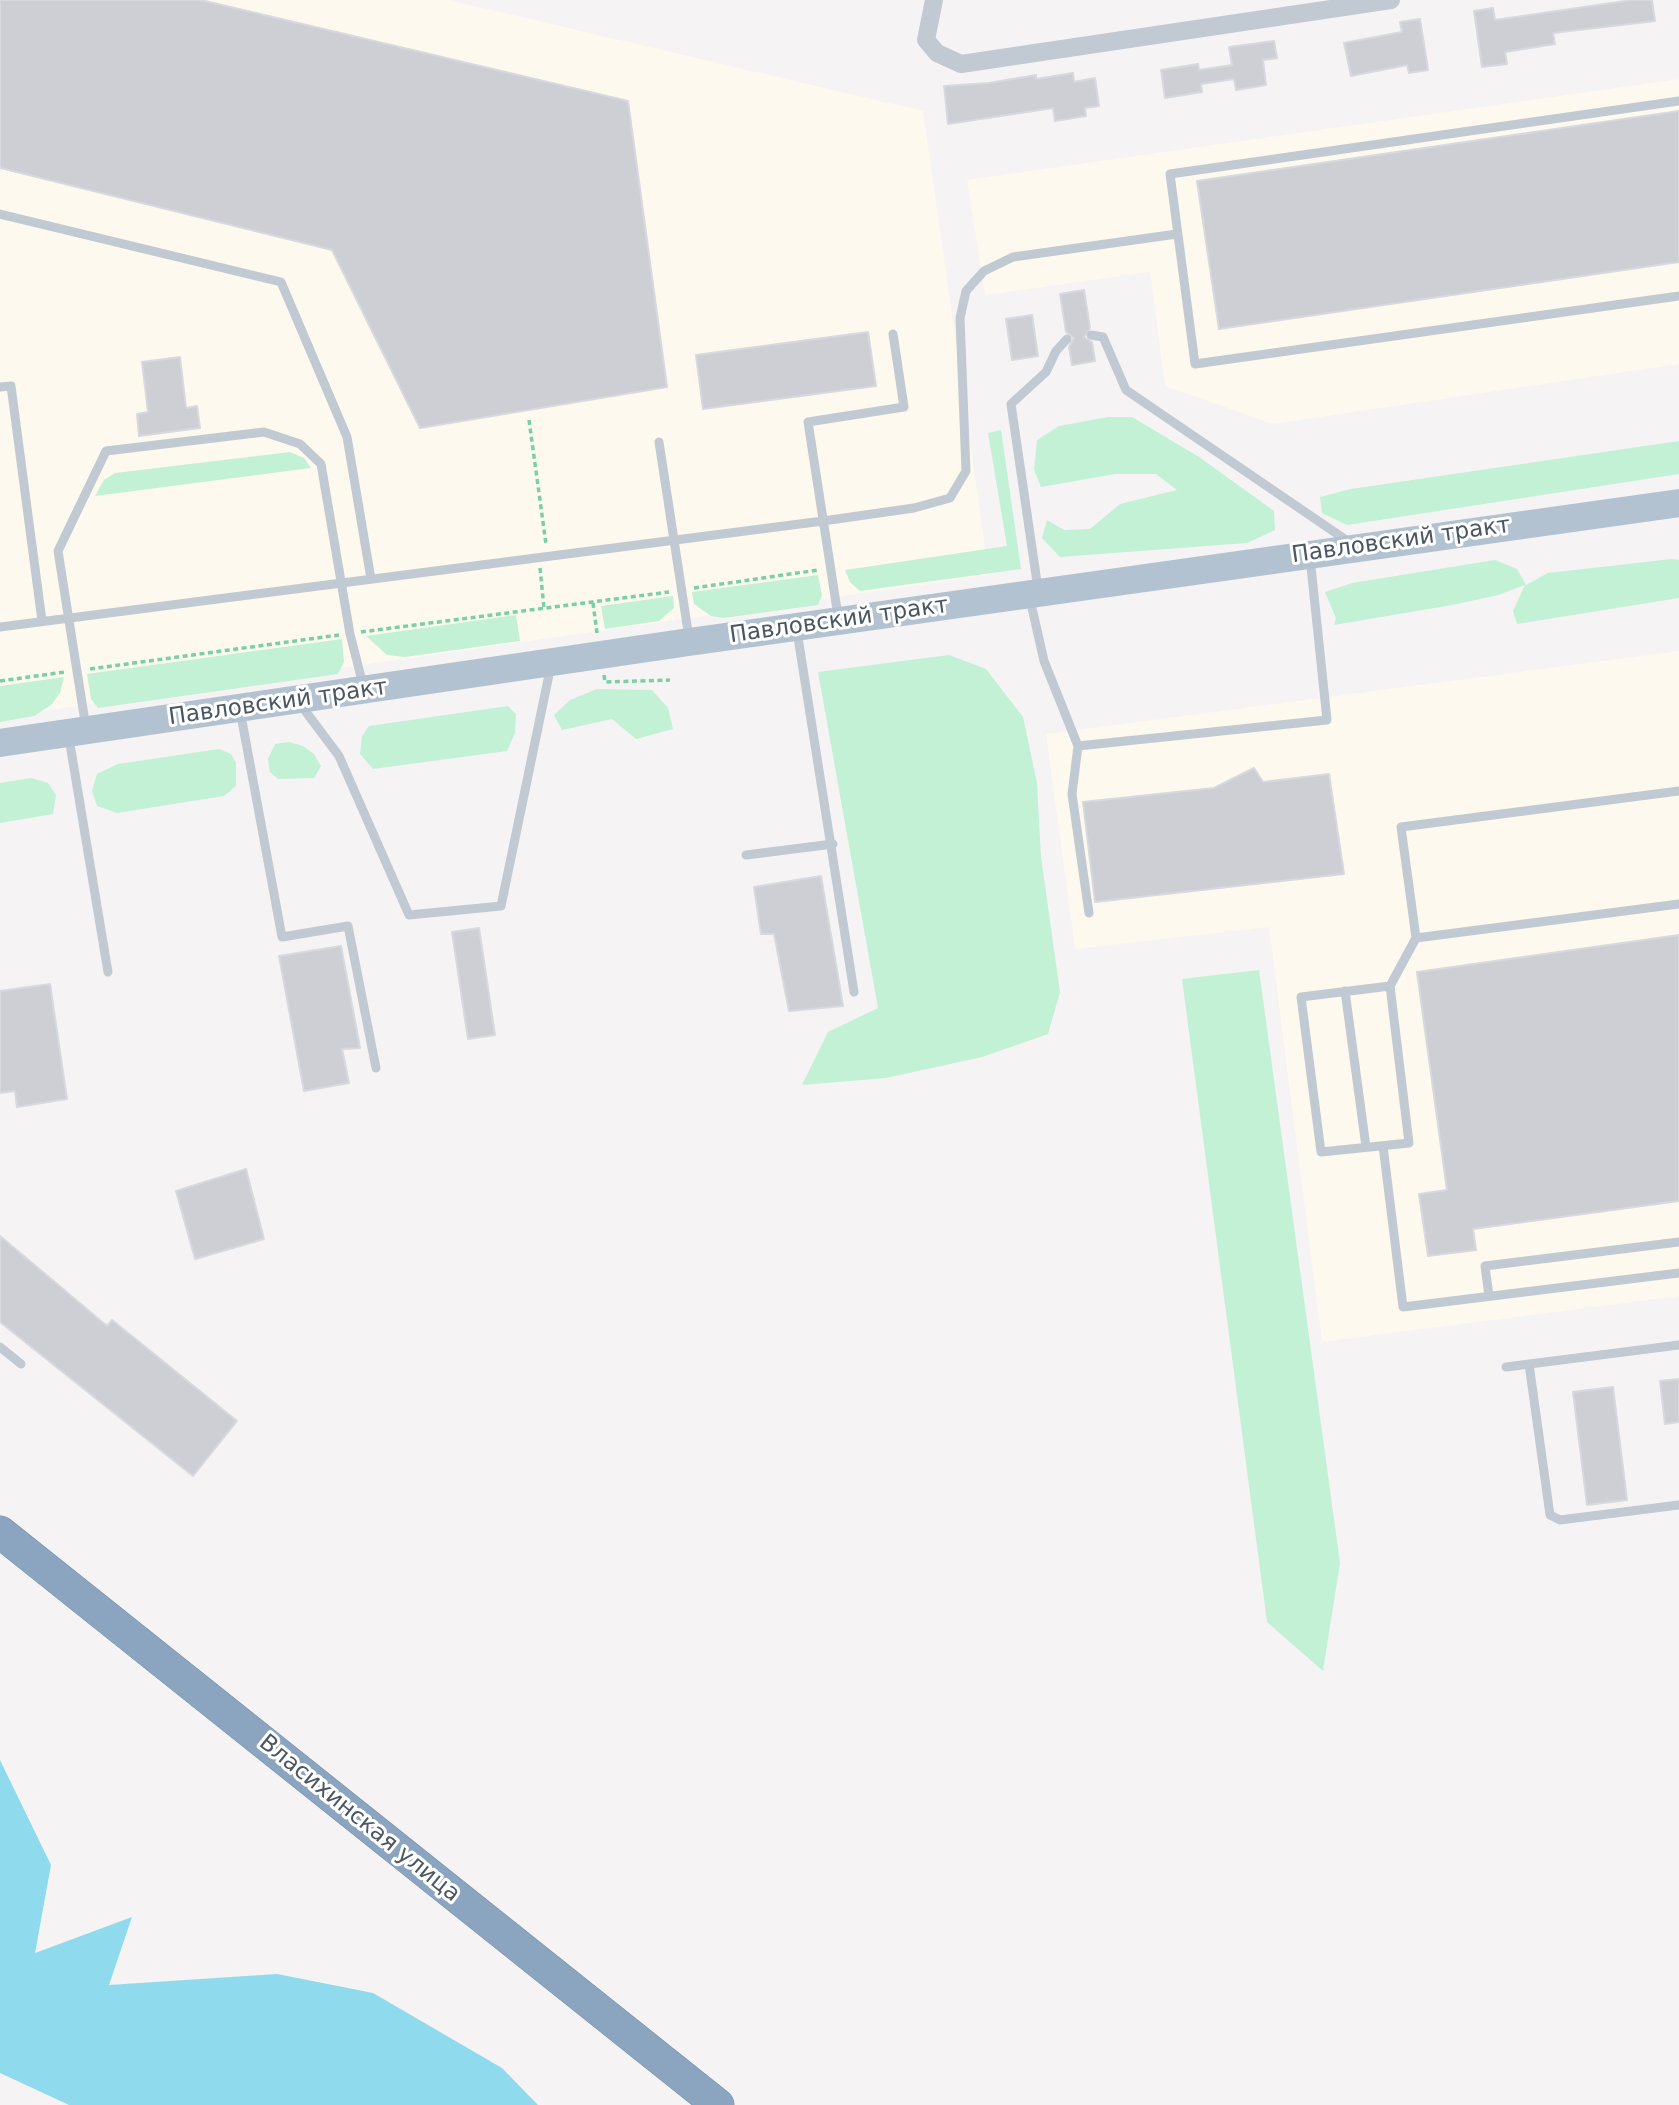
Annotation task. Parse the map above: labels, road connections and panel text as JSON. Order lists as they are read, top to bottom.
{
  "streets": {
    "highway": ["Власихинская улица"],
    "main road": ["Павловский тракт"]
  }
}
